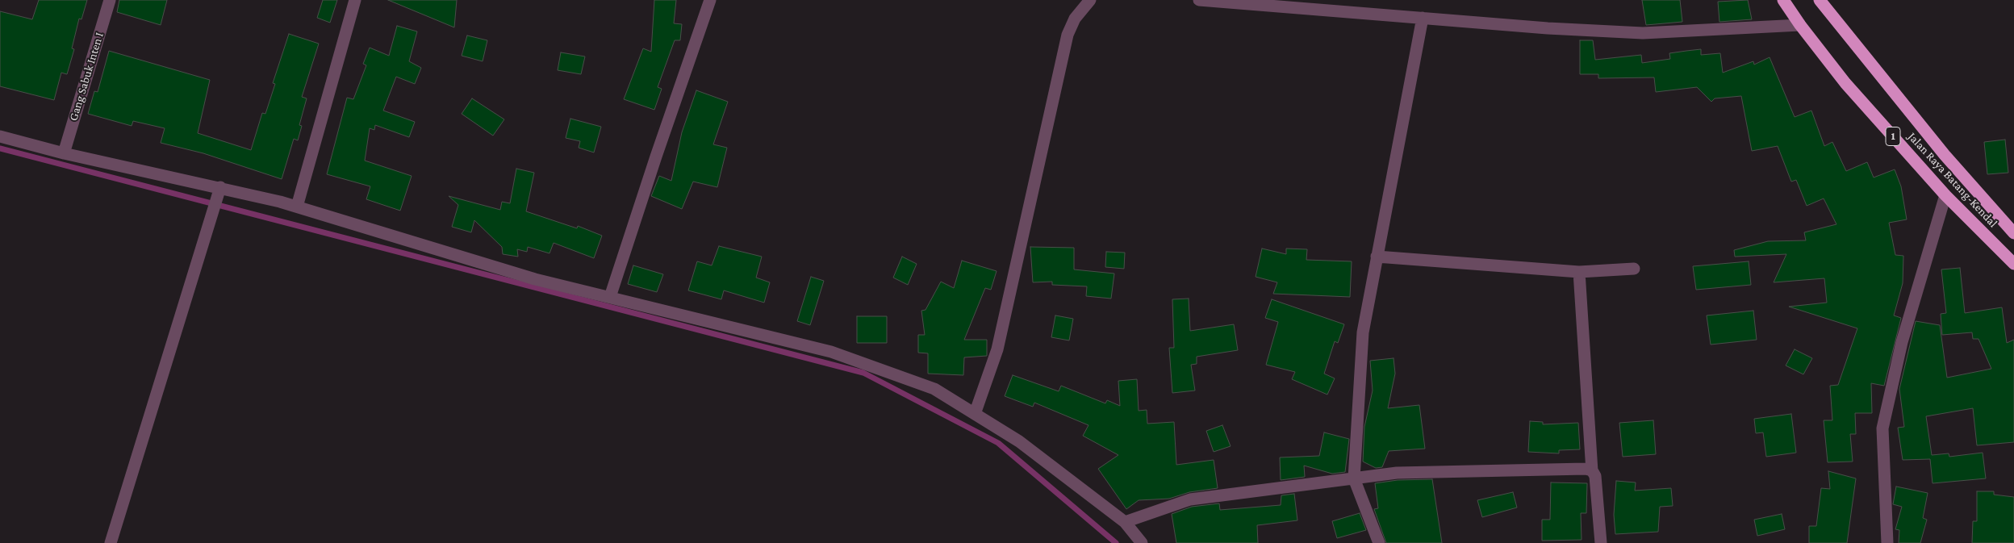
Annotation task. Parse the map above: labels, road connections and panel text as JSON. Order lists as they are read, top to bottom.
{
  "streets": {
    "highway": ["1", "Jalan Raya Batang-Kendal"],
    "street": ["Gang Sabuk Inten I"]
  }
}
